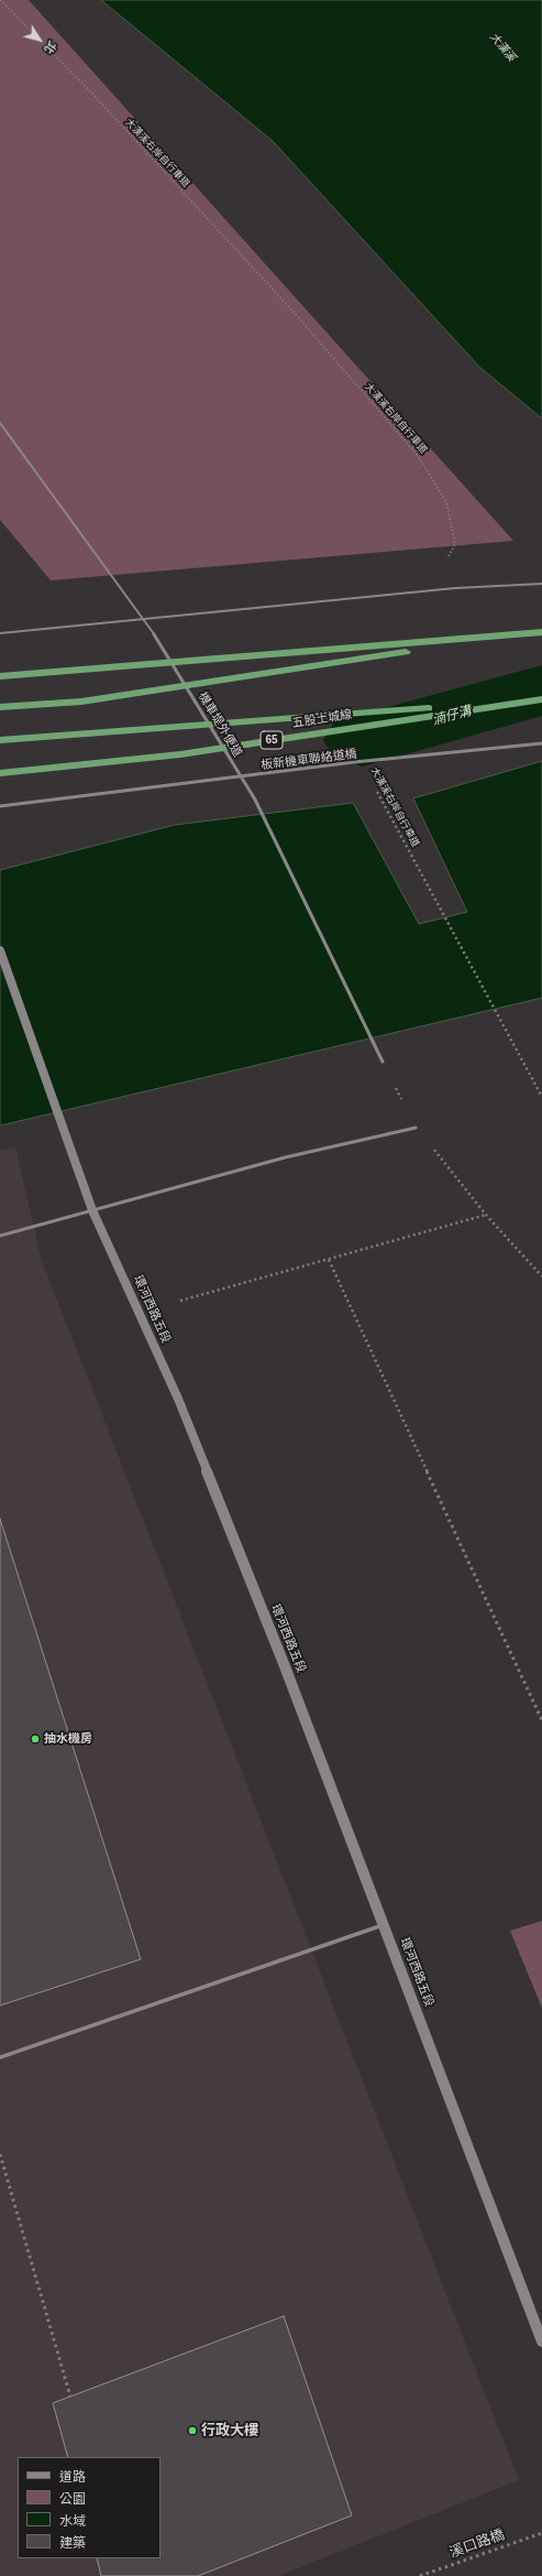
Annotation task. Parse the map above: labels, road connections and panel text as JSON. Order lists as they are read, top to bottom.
{
  "streets": {
    "highway": ["五股土城線", "65"],
    "street": ["環河西路五段"],
    "lane": ["機車堤外便道", "板新機車聯絡道橋"],
    "path": ["大漢溪右岸自行車道", "溪口路橋"]
  },
  "water": ["大漢溪", "湳仔溝"],
  "places": ["抽水機房", "行政大樓"],
  "legend": [
    "道路",
    "公園",
    "水域",
    "建築"
  ],
  "north": "bottom right"
}
